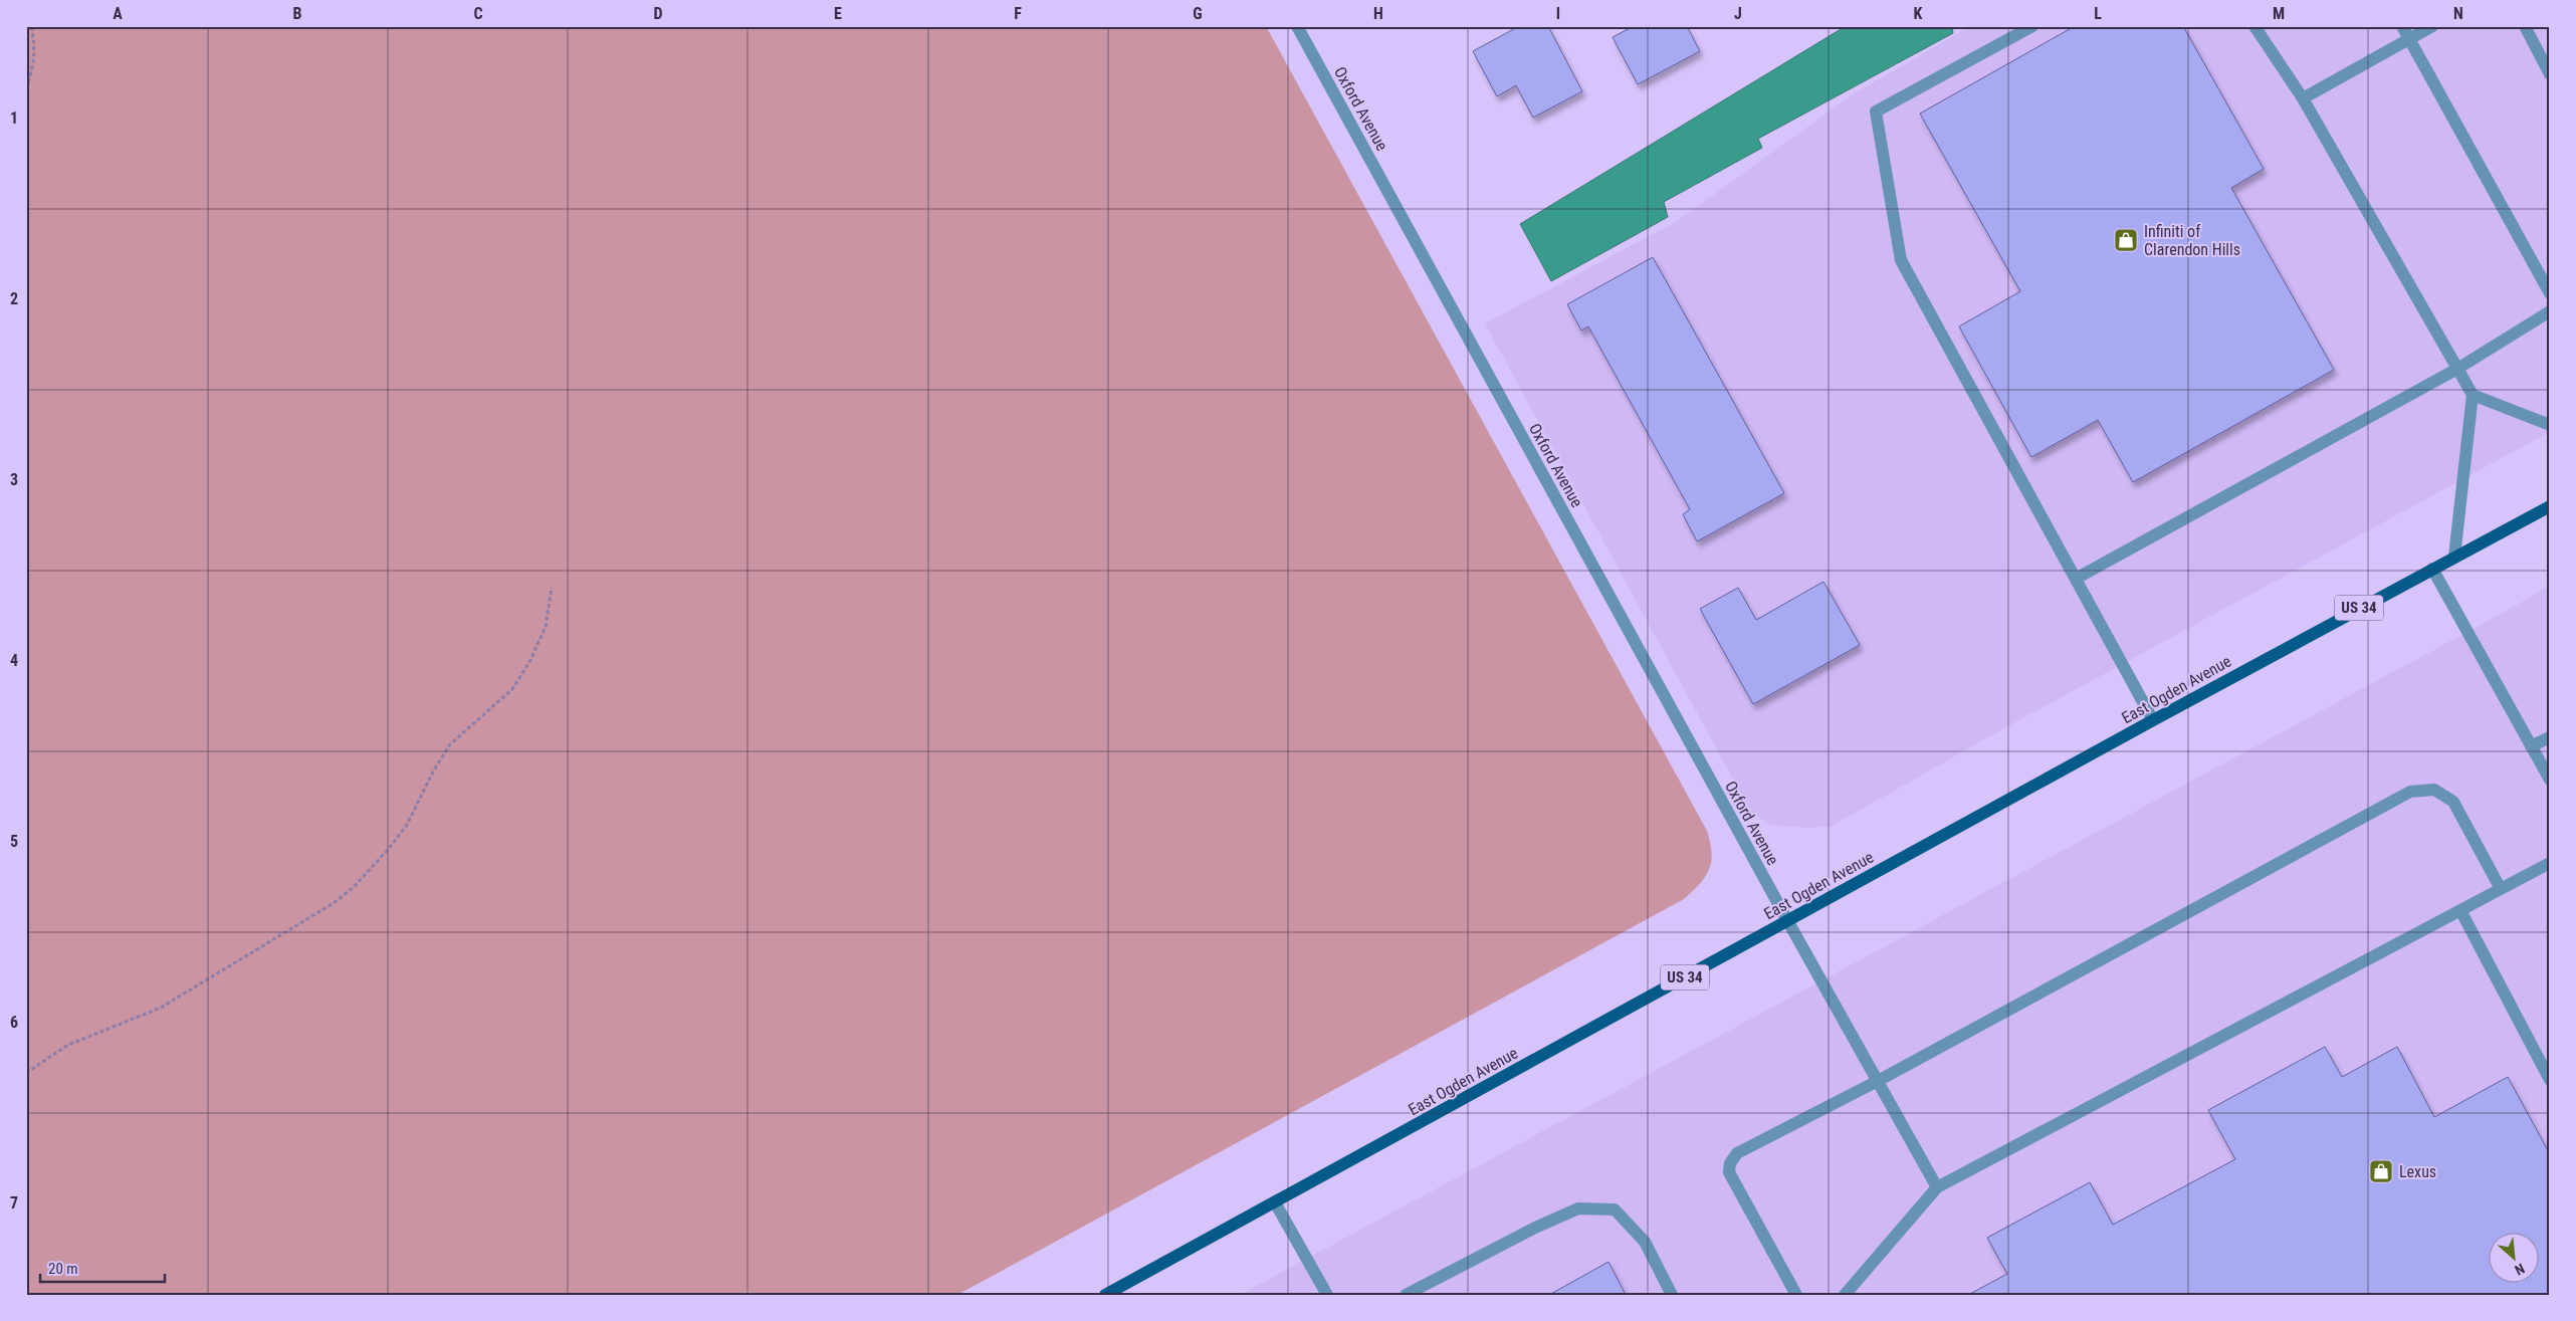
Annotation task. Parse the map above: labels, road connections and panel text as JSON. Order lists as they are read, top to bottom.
{
  "streets": {
    "main road": ["US 34", "East Ogden Avenue"],
    "street": ["Oxford Avenue"]
  },
  "crossings": [
    ["Oxford Avenue", "East Ogden Avenue"]
  ],
  "places": {
    "shop": ["Infiniti of Clarendon Hills", "Lexus"]
  },
  "scale_bar": "20 m",
  "north": "bottom right",
  "grid": {
    "columns": [
      "A",
      "B",
      "C",
      "D",
      "E",
      "F",
      "G",
      "H",
      "I",
      "J",
      "K",
      "L",
      "M",
      "N"
    ],
    "rows": [
      "1",
      "2",
      "3",
      "4",
      "5",
      "6",
      "7"
    ]
  }
}
